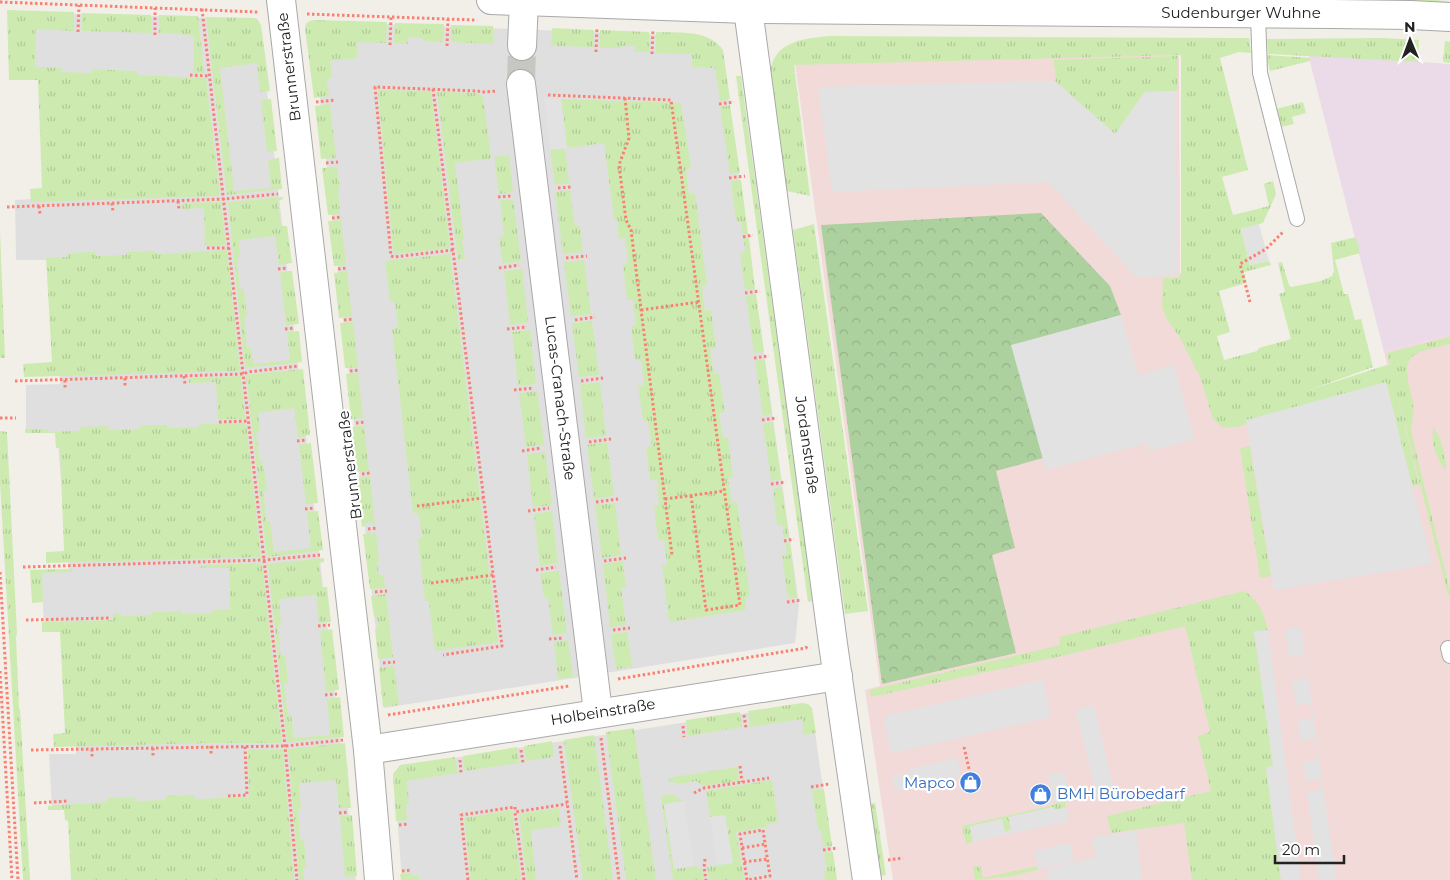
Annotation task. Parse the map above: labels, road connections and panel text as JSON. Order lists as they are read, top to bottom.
{
  "streets": {
    "street": [
      "Sudenburger Wuhne",
      "Brunnerstraße",
      "Lucas-Cranach-Straße",
      "Jordanstraße",
      "Holbeinstraße"
    ]
  },
  "crossings": [
    ["Sudenburger Wuhne", "Jordanstraße"],
    ["Brunnerstraße", "Holbeinstraße"],
    ["Lucas-Cranach-Straße", "Holbeinstraße"],
    ["Jordanstraße", "Holbeinstraße"]
  ],
  "places": {
    "shop": ["Mapco", "BMH Bürobedarf"]
  },
  "scale_bar": "20 m",
  "north": "top"
}
